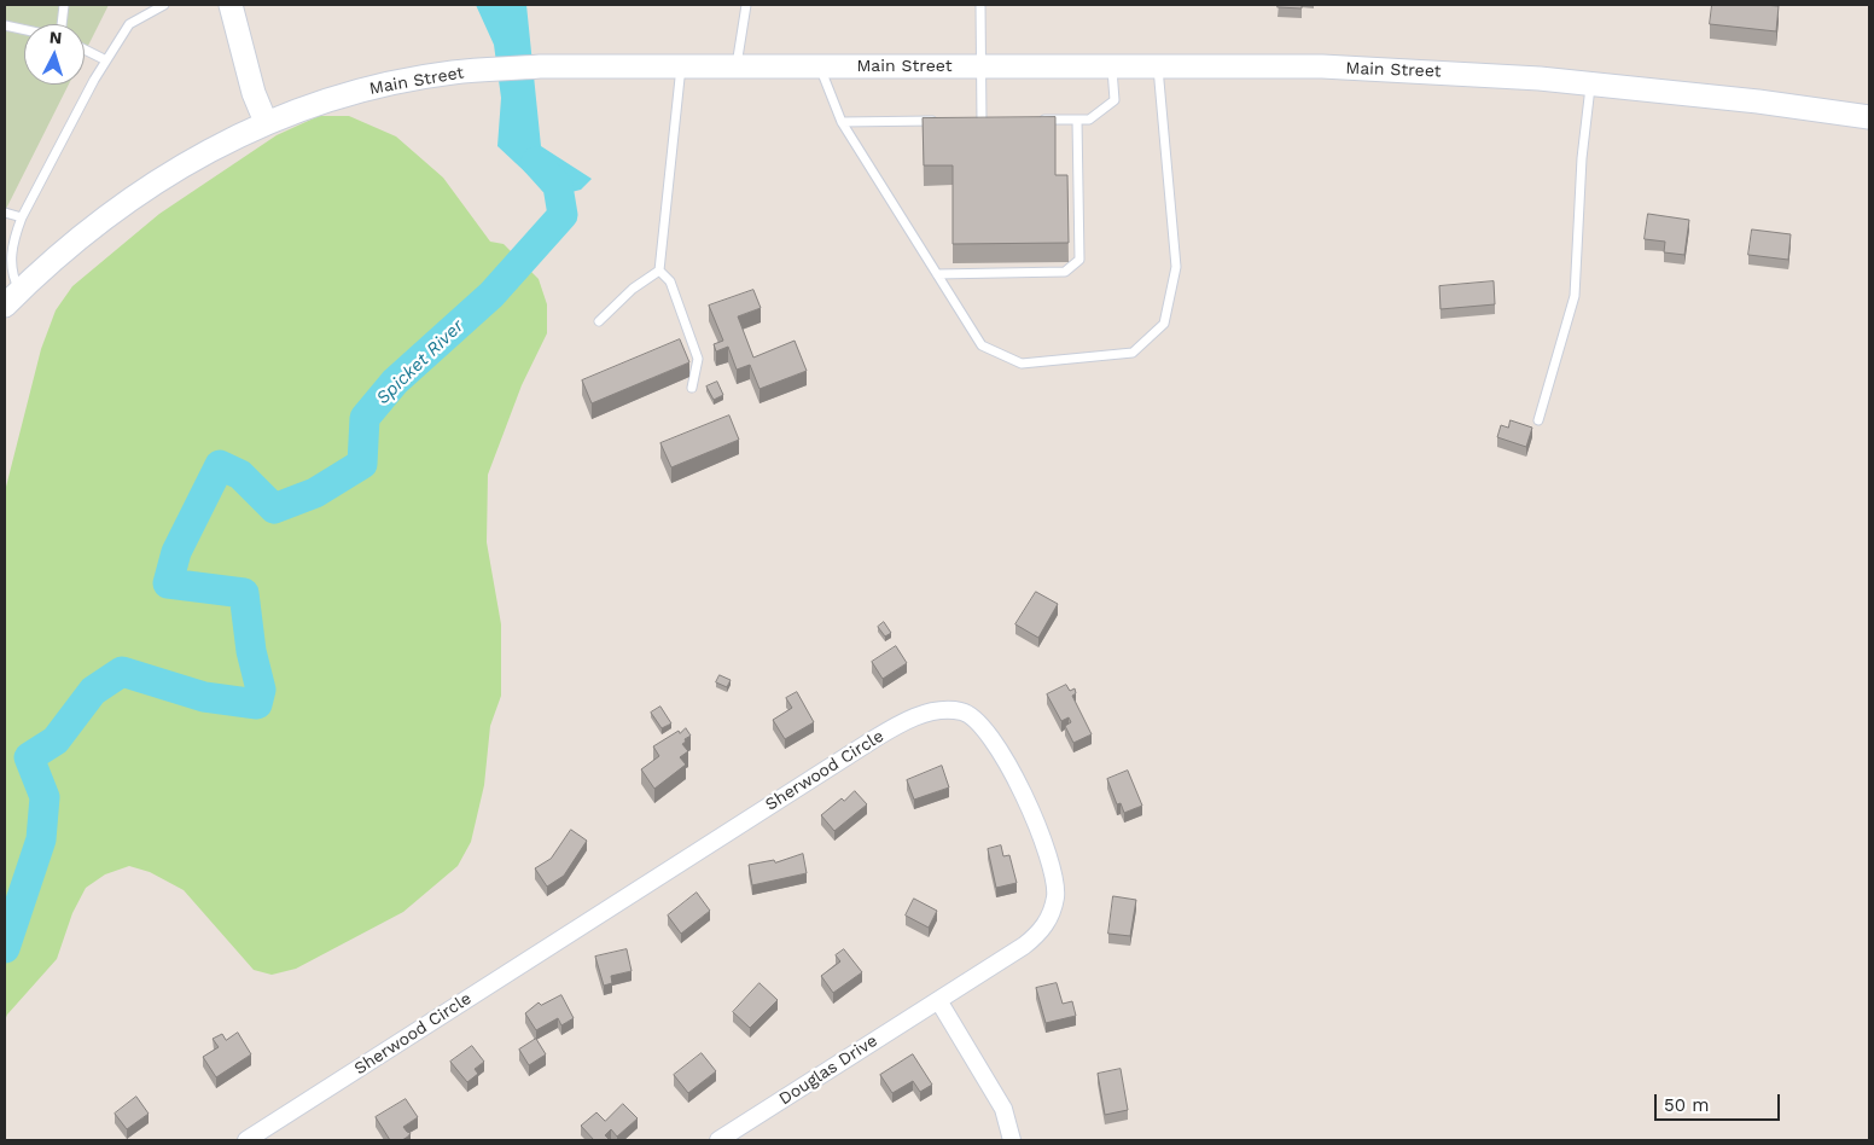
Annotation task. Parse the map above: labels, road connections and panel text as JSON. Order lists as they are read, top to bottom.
{
  "streets": {
    "main road": ["Main Street"],
    "street": ["Sherwood Circle", "Douglas Drive"]
  },
  "crossings": [
    ["Sherwood Circle", "Douglas Drive"]
  ],
  "water": ["Spicket River"],
  "scale_bar": "50 m",
  "north": "top"
}
